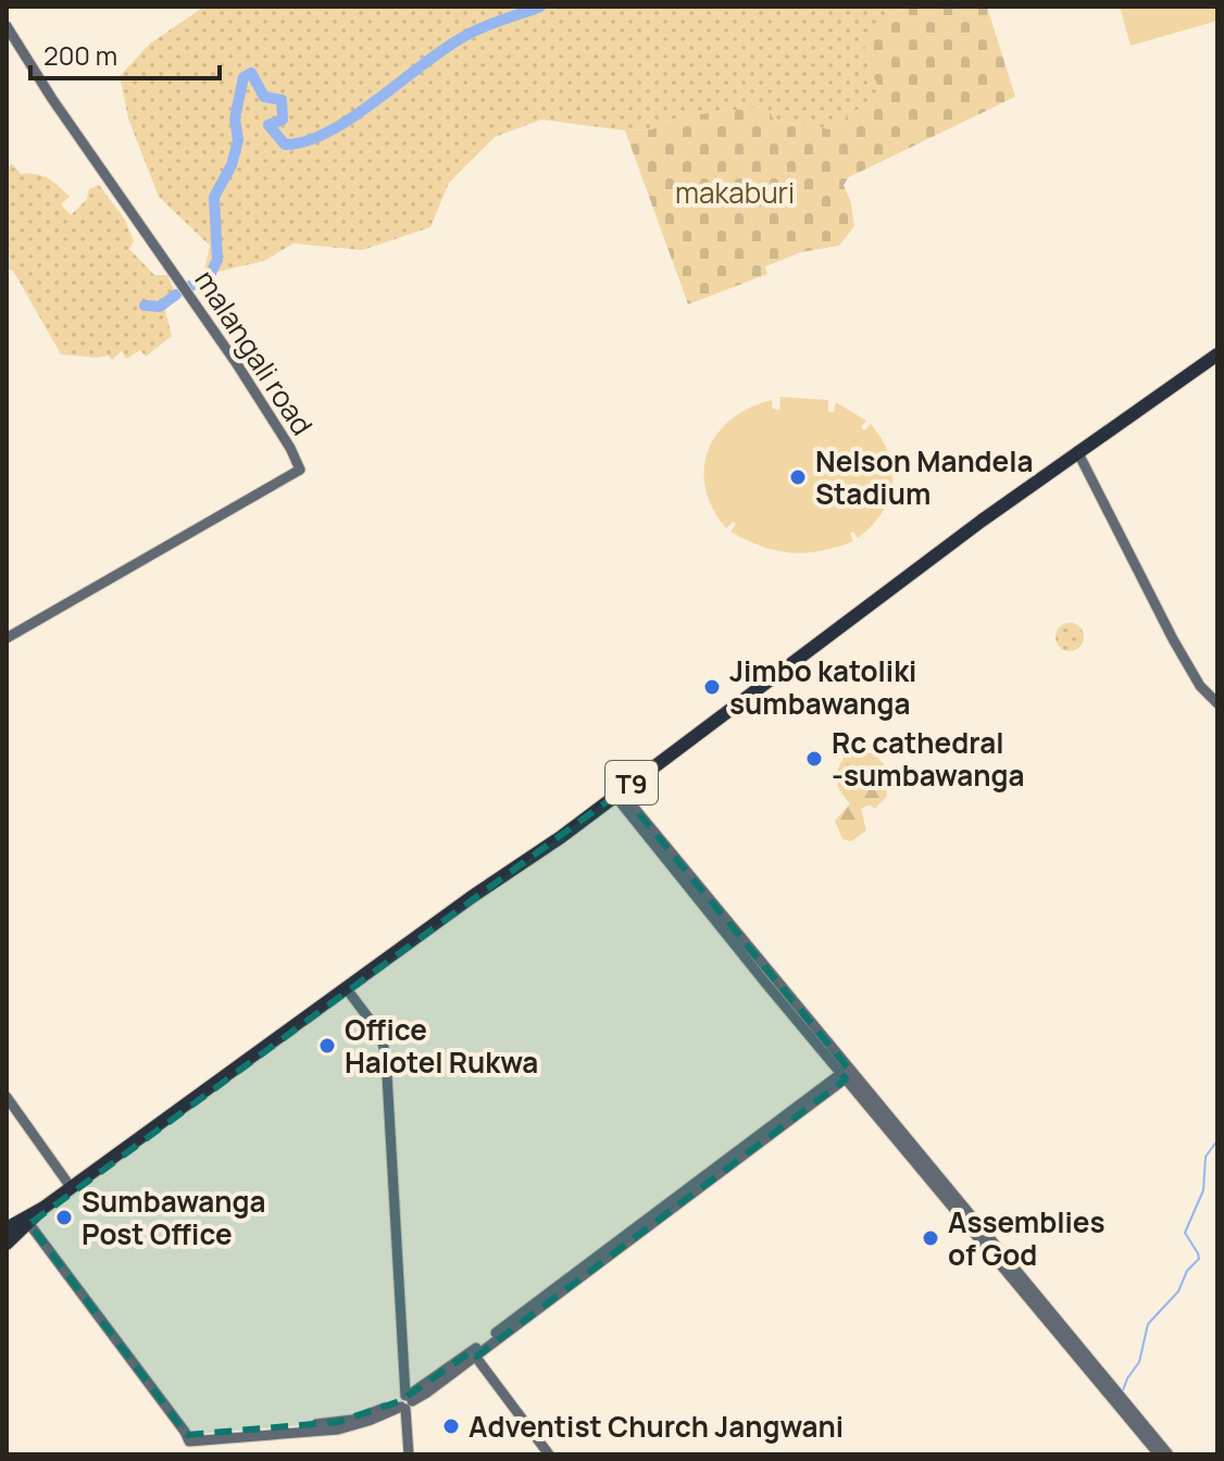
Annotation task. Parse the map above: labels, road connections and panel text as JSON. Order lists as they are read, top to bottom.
{
  "streets": {
    "highway": ["T9"],
    "street": ["malangali road"]
  },
  "parks": ["makaburi"],
  "places": [
    "Nelson Mandela Stadium",
    "Jimbo katoliki sumbawanga",
    "Rc cathedral -sumbawanga",
    "Office Halotel Rukwa",
    "Sumbawanga Post Office",
    "Assemblies of God",
    "Adventist Church Jangwani"
  ],
  "scale_bar": "200 m"
}
